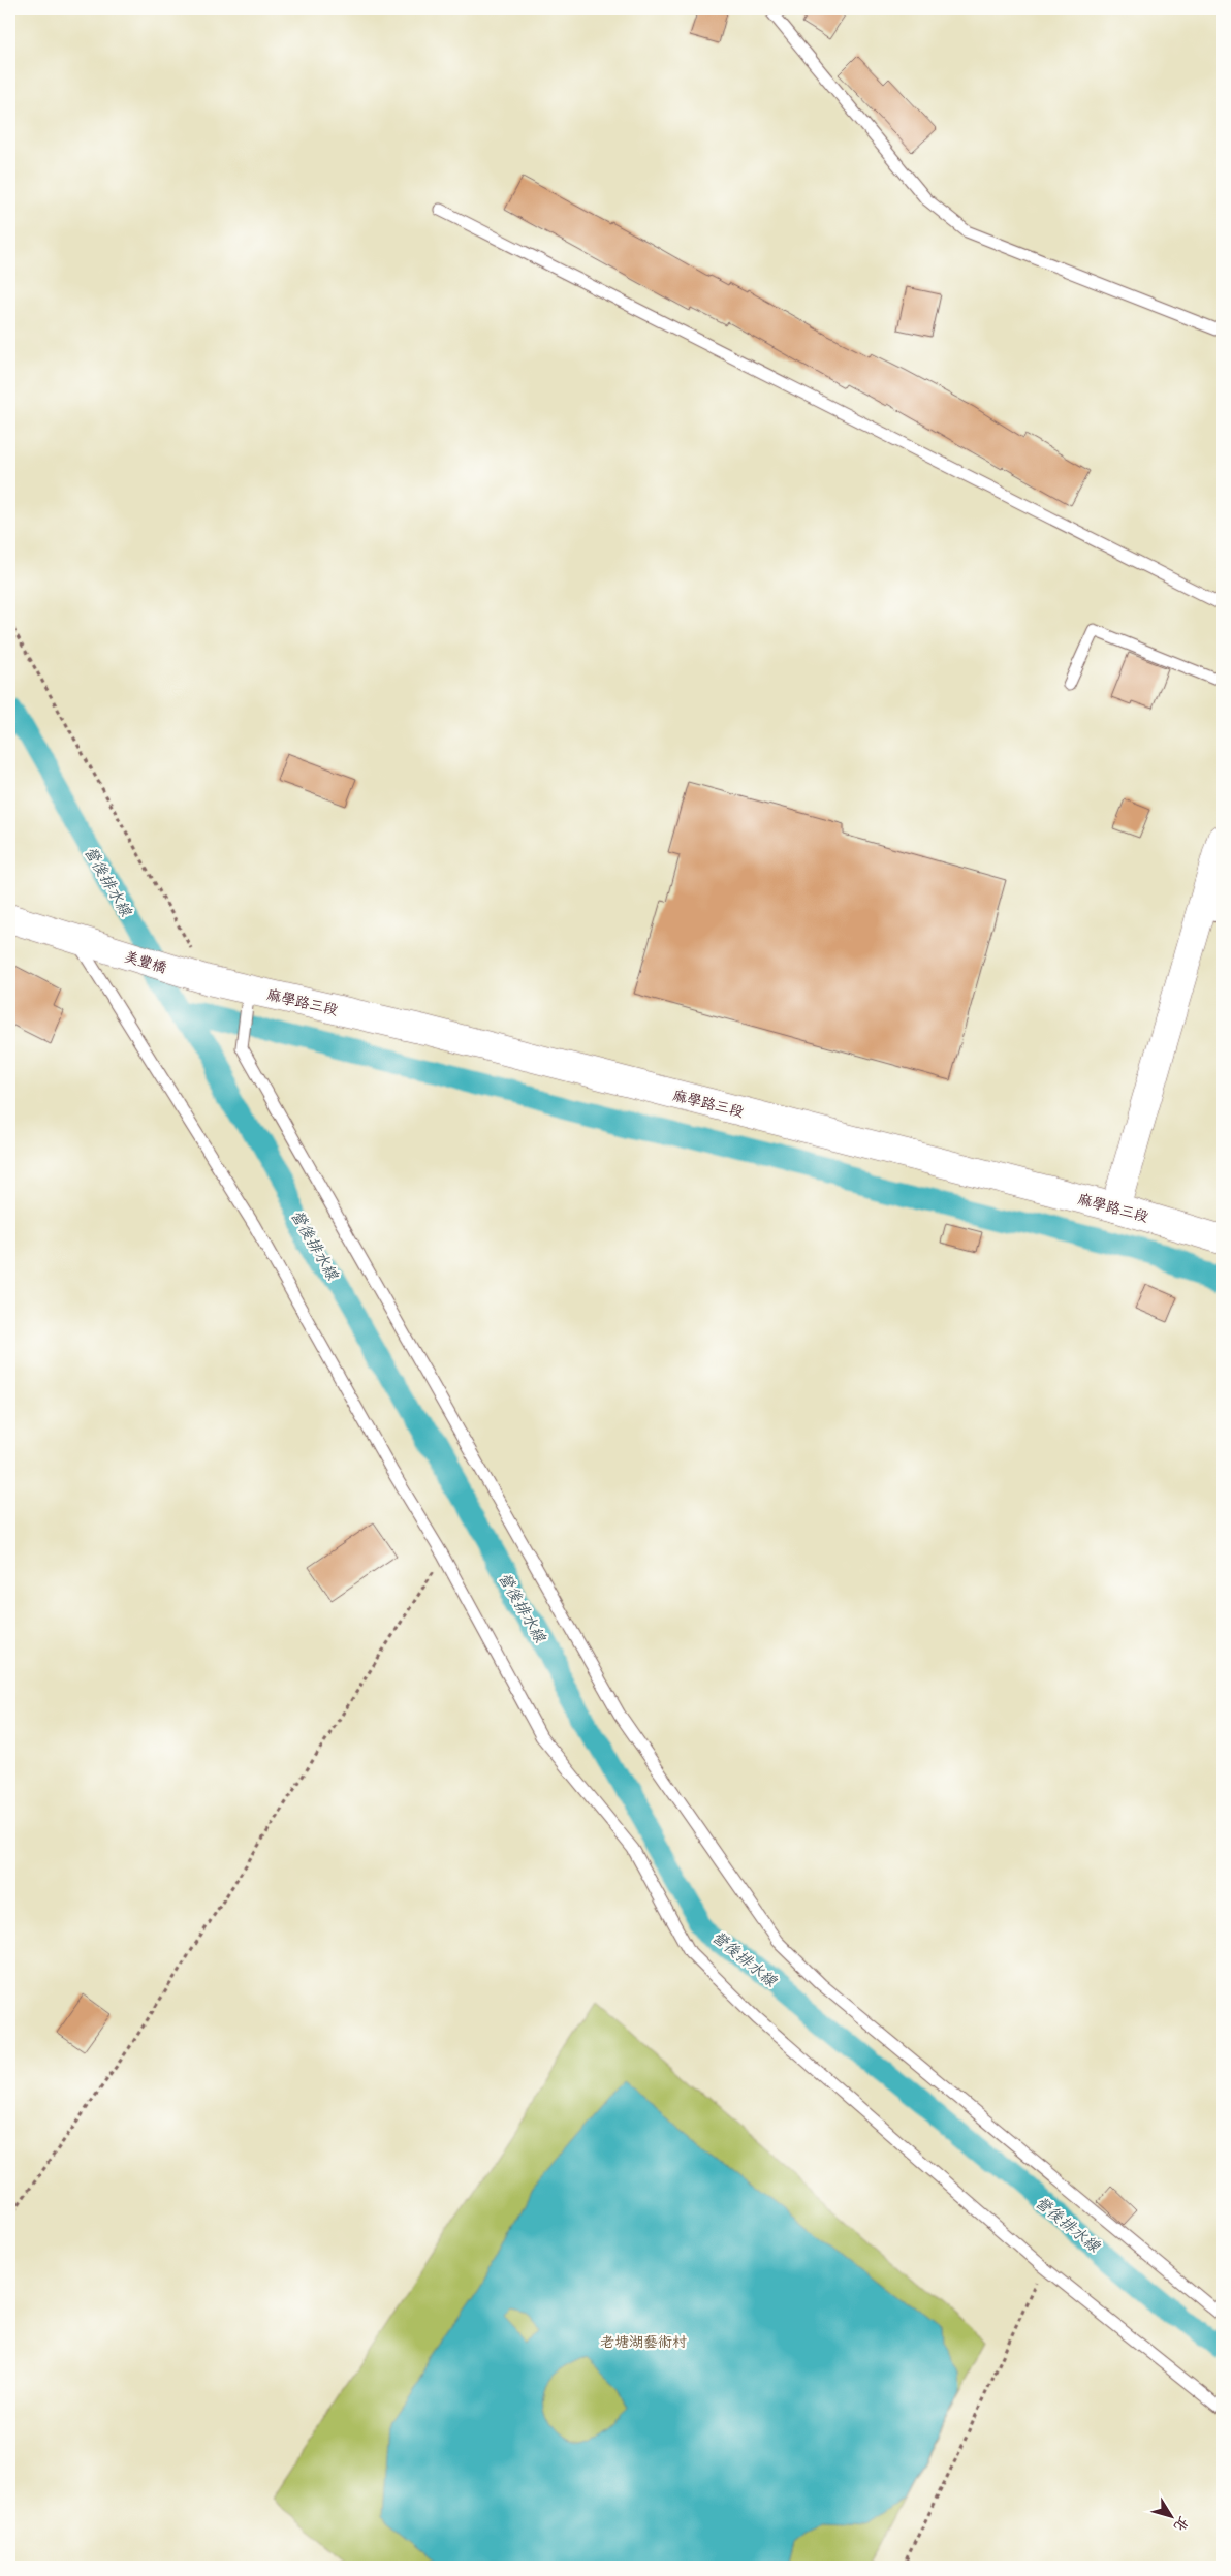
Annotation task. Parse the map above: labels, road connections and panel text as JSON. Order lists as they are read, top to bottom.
{
  "streets": {
    "main road": ["美豐橋", "麻學路三段"]
  },
  "crossings": [
    ["美豐橋", "麻學路三段"]
  ],
  "water": ["營後排水線"],
  "parks": ["老塘湖藝術村"],
  "north": "bottom right"
}
